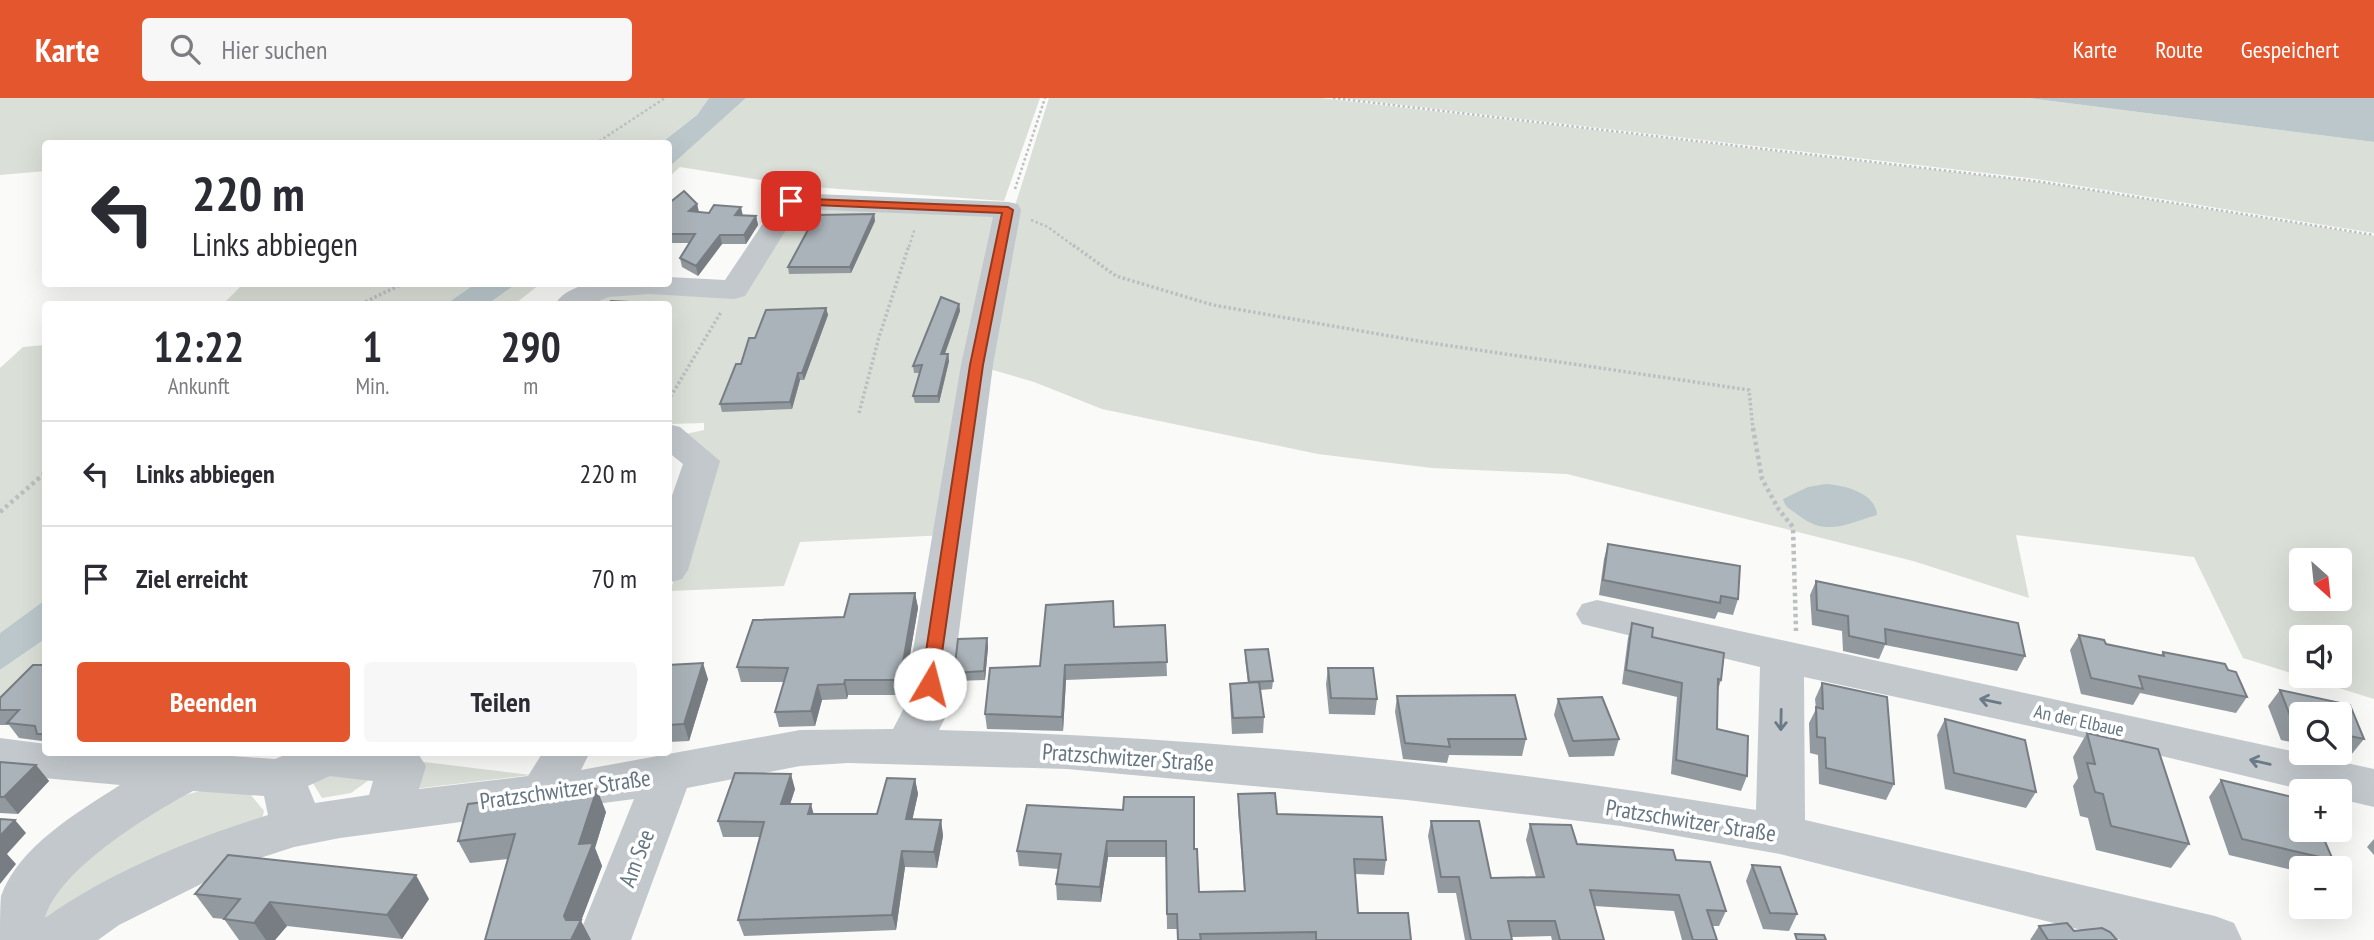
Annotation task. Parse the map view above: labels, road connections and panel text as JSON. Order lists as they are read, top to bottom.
{
  "streets": {
    "street": ["An der Elbaue", "Pratzschwitzer Straße", "Am See"]
  },
  "crossings": [
    ["Pratzschwitzer Straße", "Am See"]
  ],
  "one_way": ["An der Elbaue"],
  "north": "bottom right",
  "page": {
    "header": "Karte",
    "search": "Hier suchen",
    "nav": ["Karte", "Route", "Gespeichert"],
    "turn": ["220 m", "Links abbiegen"],
    "eta": [
      "12:22",
      "Ankunft",
      "1",
      "Min.",
      "290",
      "m"
    ],
    "list": [
      {
        "name": "Links abbiegen",
        "value": "220 m"
      },
      {
        "name": "Ziel erreicht",
        "value": "70 m"
      }
    ],
    "map_buttons": ["+", "−"],
    "buttons": ["Beenden", "Teilen"]
  }
}
